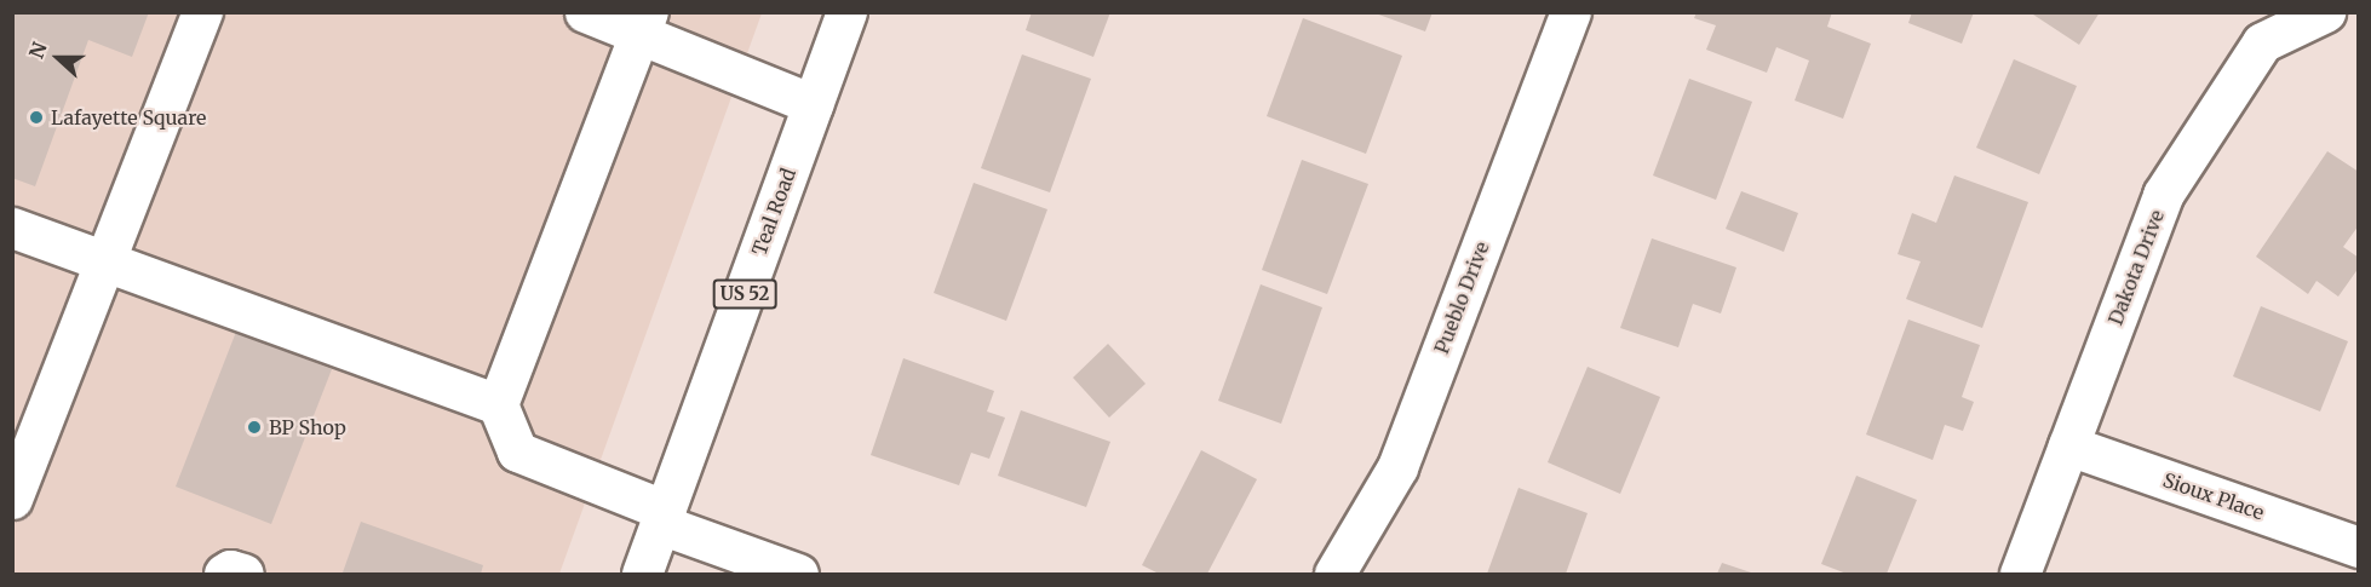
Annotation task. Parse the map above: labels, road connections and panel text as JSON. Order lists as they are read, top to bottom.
{
  "streets": {
    "street": [
      "Teal Road",
      "Dakota Drive",
      "US 52",
      "Pueblo Drive",
      "Sioux Place"
    ]
  },
  "crossings": [
    ["Dakota Drive", "Sioux Place"]
  ],
  "places": ["Lafayette Square", "BP Shop"],
  "north": "left"
}
